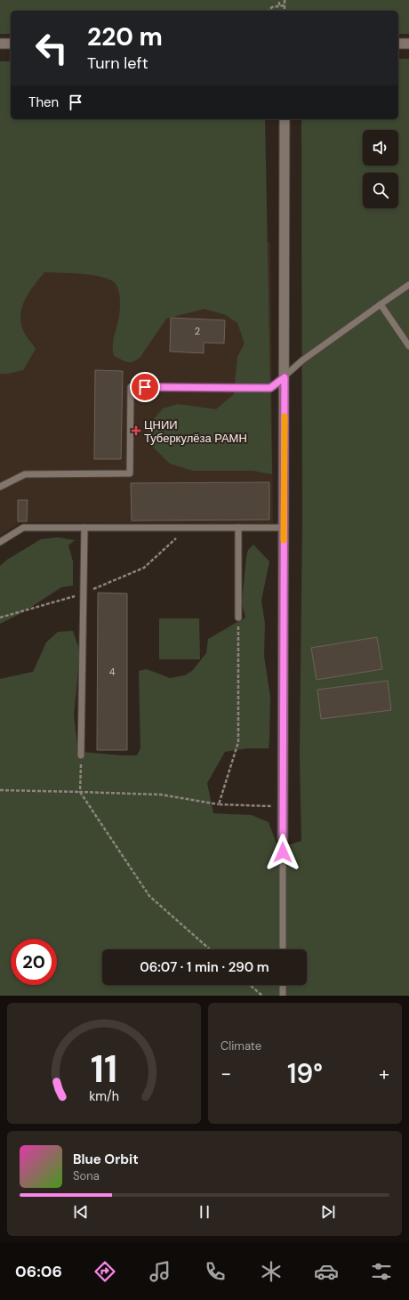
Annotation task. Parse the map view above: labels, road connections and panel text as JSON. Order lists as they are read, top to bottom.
{
  "places": {
    "health": ["ЦНИИ Туберкулёза РАМН"]
  },
  "house_numbers": ["2", "4"],
  "page": {
    "turn": ["220 m", "Turn left"],
    "then": "Then",
    "limit": "20",
    "trip": "06:07 · 1 min · 290 m",
    "tile": "Climate",
    "heat": ["−", "19°", "+"],
    "song": ["Blue Orbit", "Sona"],
    "tabs": "06:06",
    "gauge": ["11", "km/h"]
  }
}
